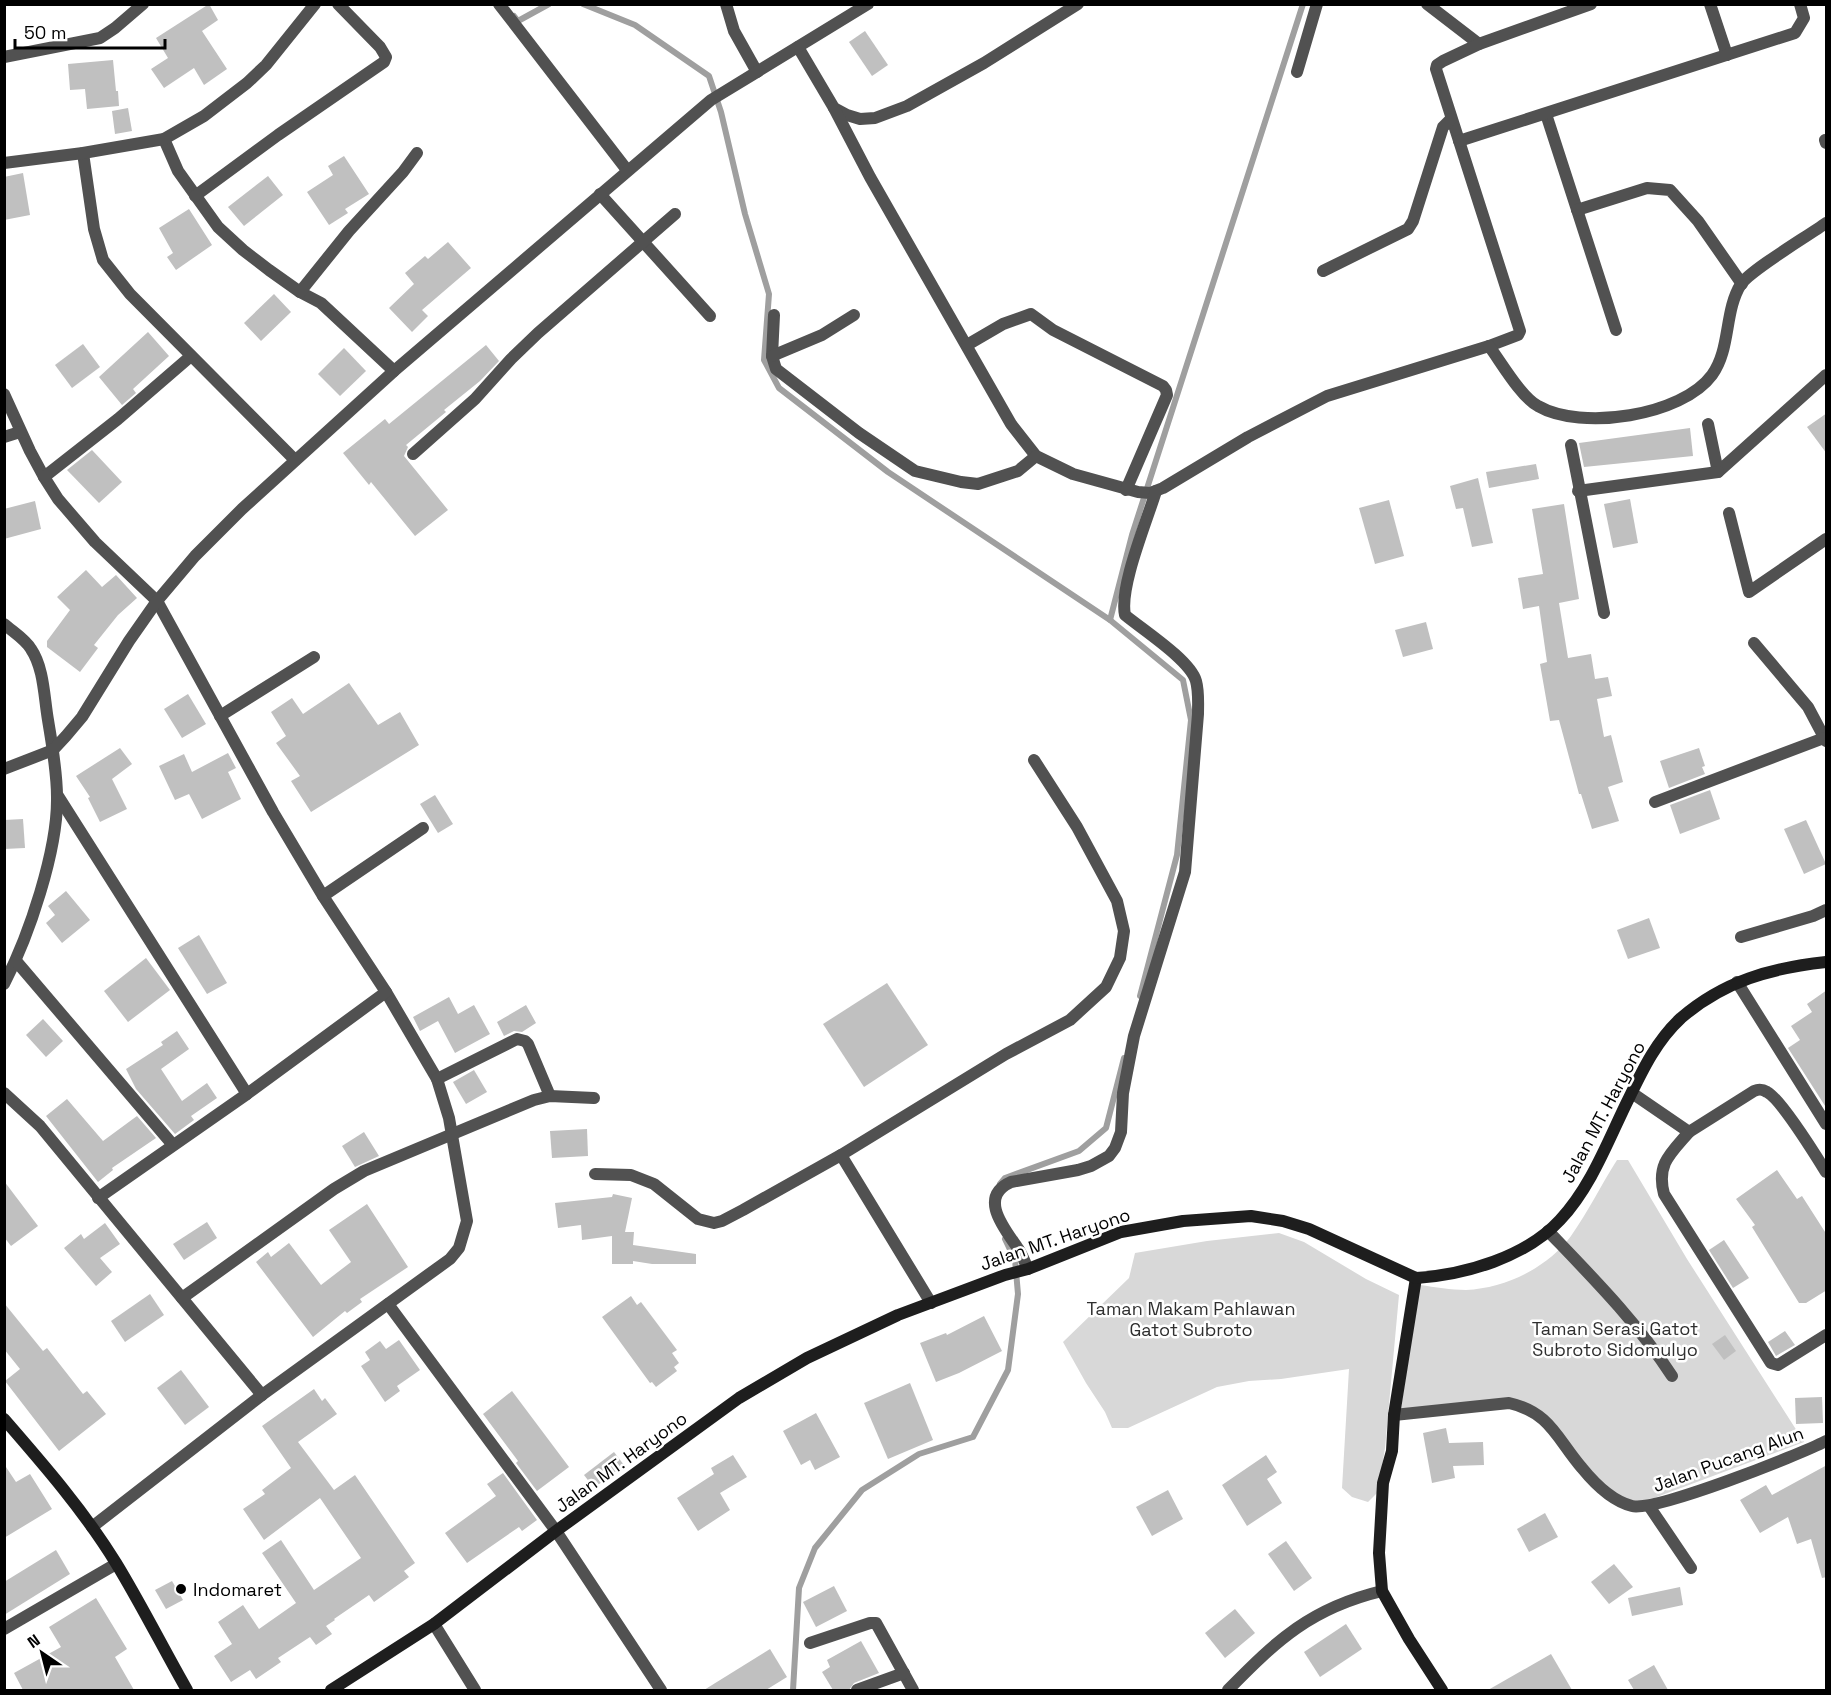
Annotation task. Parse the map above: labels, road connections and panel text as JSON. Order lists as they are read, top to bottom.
{
  "streets": {
    "street": ["Jalan MT. Haryono", "Jalan Pucang Alun"]
  },
  "parks": ["Taman Makam Pahlawan Gatot Subroto", "Taman Serasi Gatot Subroto Sidomulyo"],
  "places": ["Indomaret"],
  "scale_bar": "50 m",
  "north": "top left"
}
